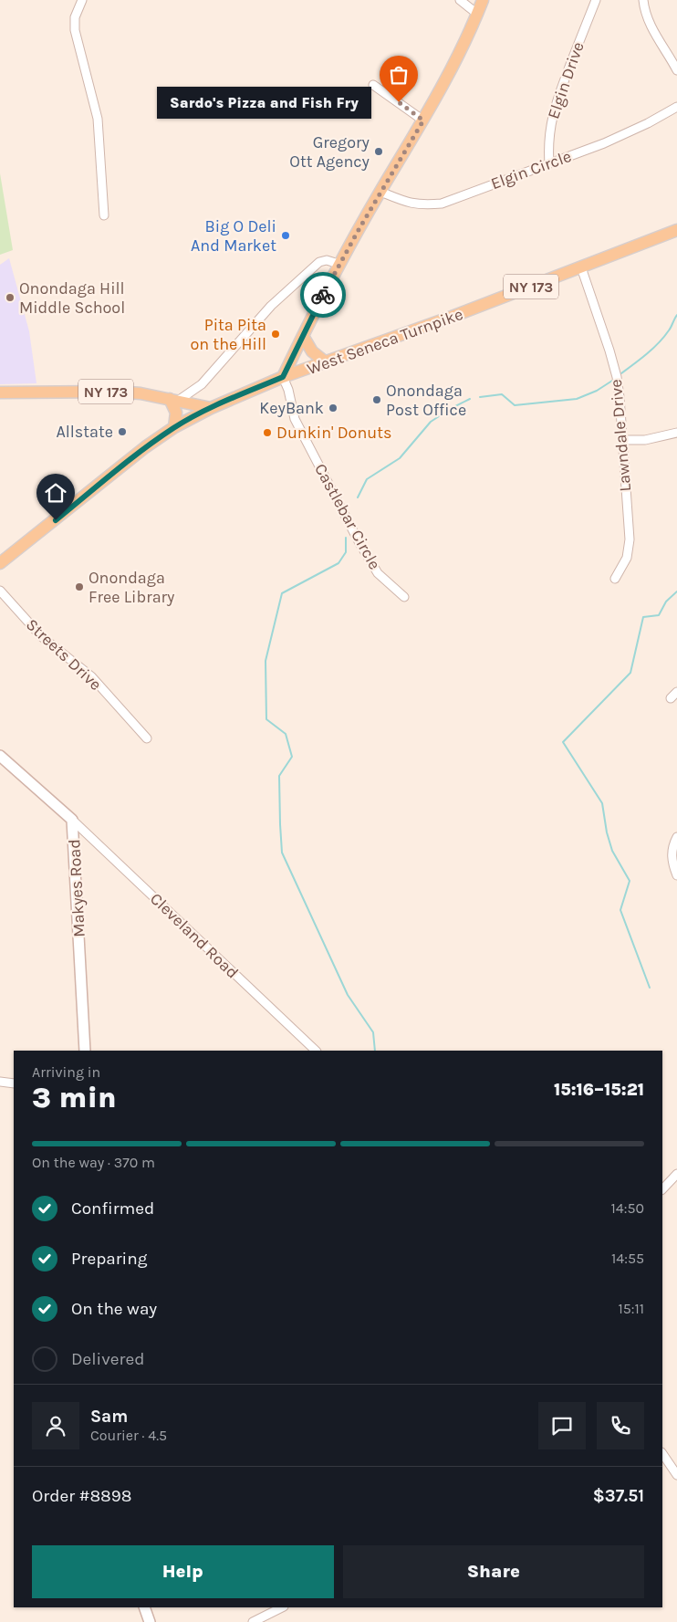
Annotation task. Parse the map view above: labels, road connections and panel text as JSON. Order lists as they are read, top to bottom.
{
  "streets": {
    "main road": ["NY 173", "West Seneca Turnpike"],
    "street": [
      "Elgin Drive",
      "Elgin Circle",
      "Lawndale Drive",
      "Castlebar Circle",
      "Streets Drive",
      "Makyes Road",
      "Cleveland Road"
    ]
  },
  "crossings": [
    ["Elgin Drive", "Elgin Circle"],
    ["NY 173", "West Seneca Turnpike"],
    ["West Seneca Turnpike", "Lawndale Drive"],
    ["West Seneca Turnpike", "Castlebar Circle"],
    ["Makyes Road", "Cleveland Road"]
  ],
  "places": [
    "Sardo's Pizza and Fish Fry",
    "Gregory Ott Agency",
    "Big O Deli And Market",
    "Onondaga Hill Middle School",
    "Pita Pita on the Hill",
    "Onondaga Post Office",
    "KeyBank",
    "Allstate",
    "Dunkin' Donuts",
    "Onondaga Free Library"
  ],
  "page": {
    "bubble": "Sardo's Pizza and Fish Fry",
    "heading": ["3 min", "Arriving in", "15:16–15:21"],
    "panel": [
      "Sam",
      "Courier · 4.5",
      "Order #8898",
      "$37.51"
    ],
    "bar": "On the way · 370 m",
    "list": [
      ["Confirmed", "14:50"],
      ["Preparing", "14:55"],
      ["On the way", "15:11"],
      "Delivered"
    ],
    "buttons": ["Help", "Share"]
  }
}
